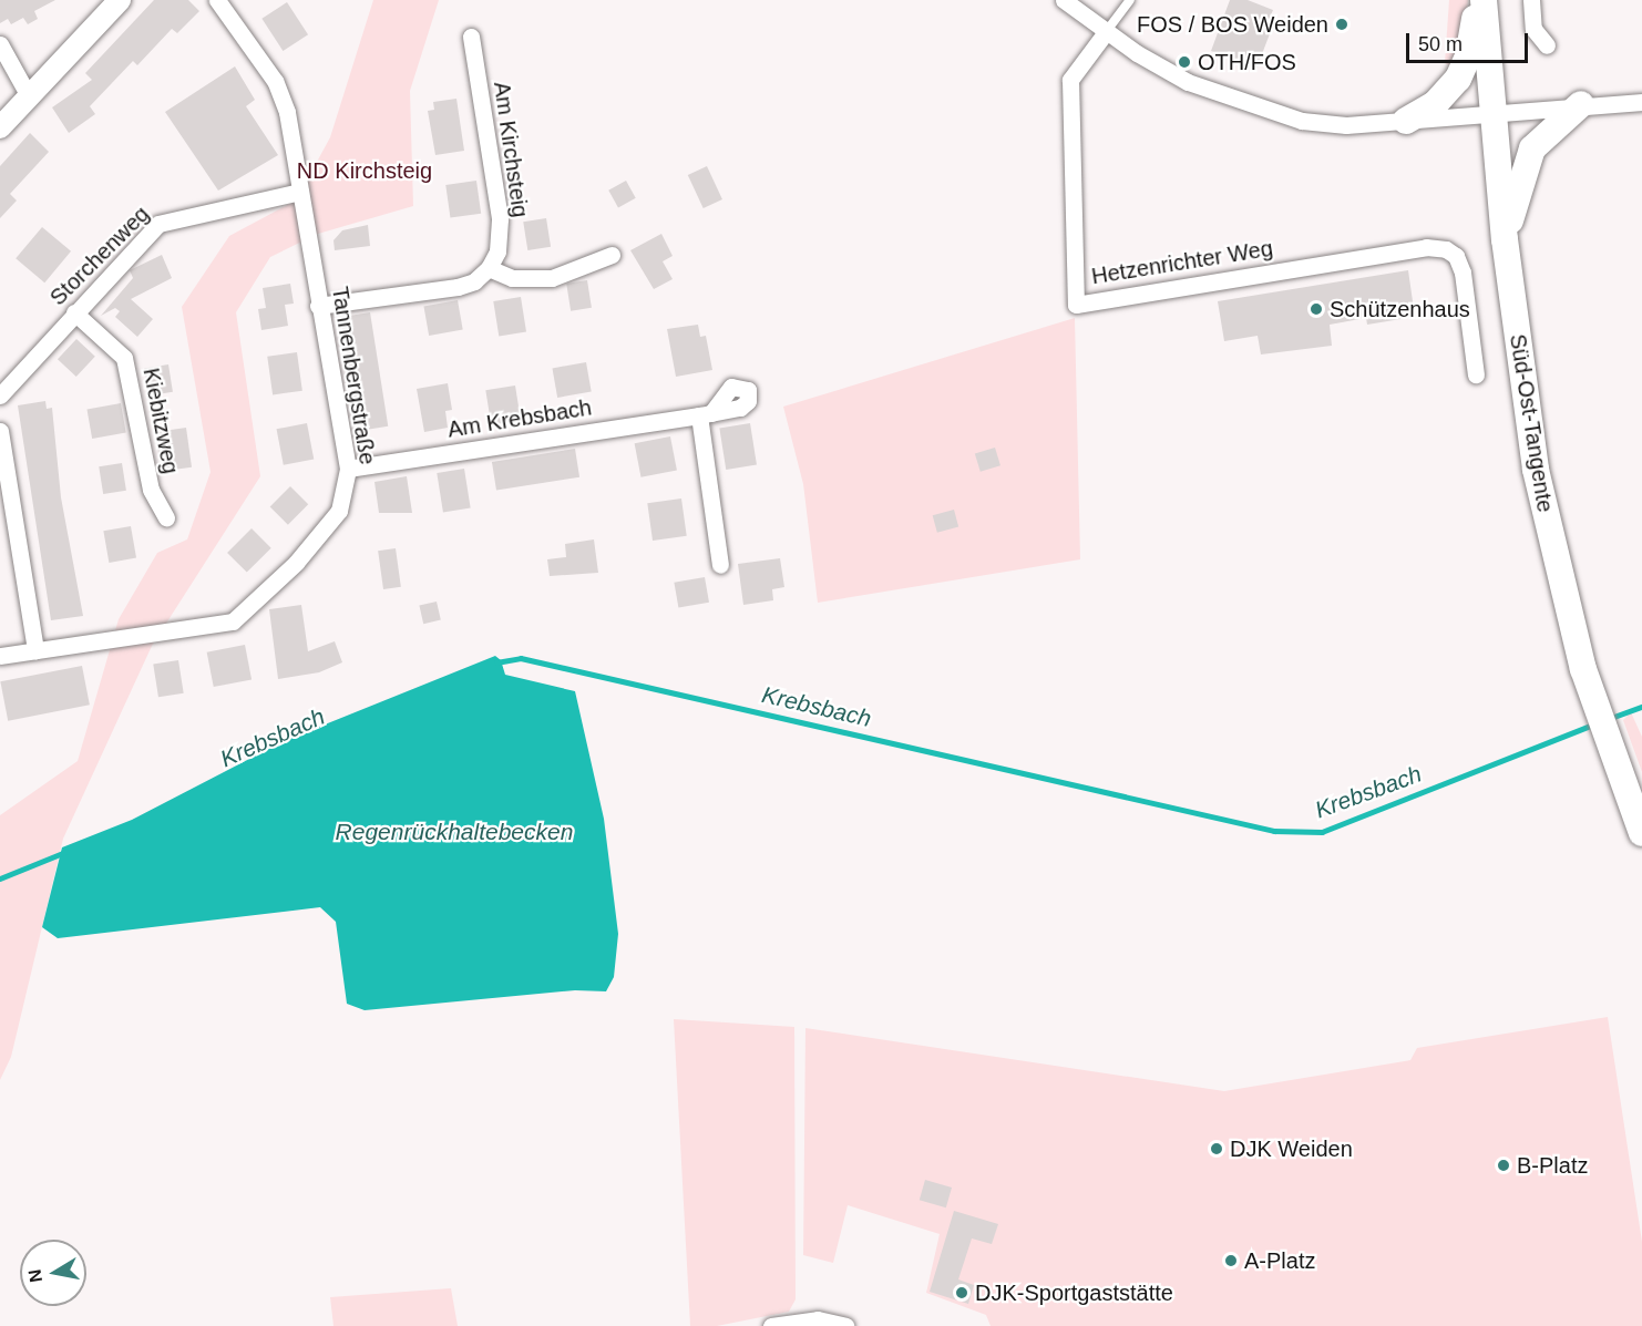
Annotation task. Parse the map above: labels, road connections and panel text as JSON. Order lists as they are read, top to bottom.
{
  "streets": {
    "main road": ["Süd-Ost-Tangente"],
    "street": [
      "Am Kirchsteig",
      "Storchenweg",
      "Hetzenrichter Weg",
      "Tannenbergstraße",
      "Am Krebsbach",
      "Kiebitzweg"
    ]
  },
  "crossings": [
    ["Storchenweg", "Tannenbergstraße"],
    ["Storchenweg", "Kiebitzweg"],
    ["Tannenbergstraße", "Am Krebsbach"]
  ],
  "water": ["Krebsbach", "Regenrückhaltebecken"],
  "parks": ["ND Kirchsteig"],
  "places": [
    "FOS / BOS Weiden",
    "OTH/FOS",
    "Schützenhaus",
    "DJK Weiden",
    "B-Platz",
    "A-Platz",
    "DJK-Sportgaststätte"
  ],
  "scale_bar": "50 m",
  "north": "left"
}
